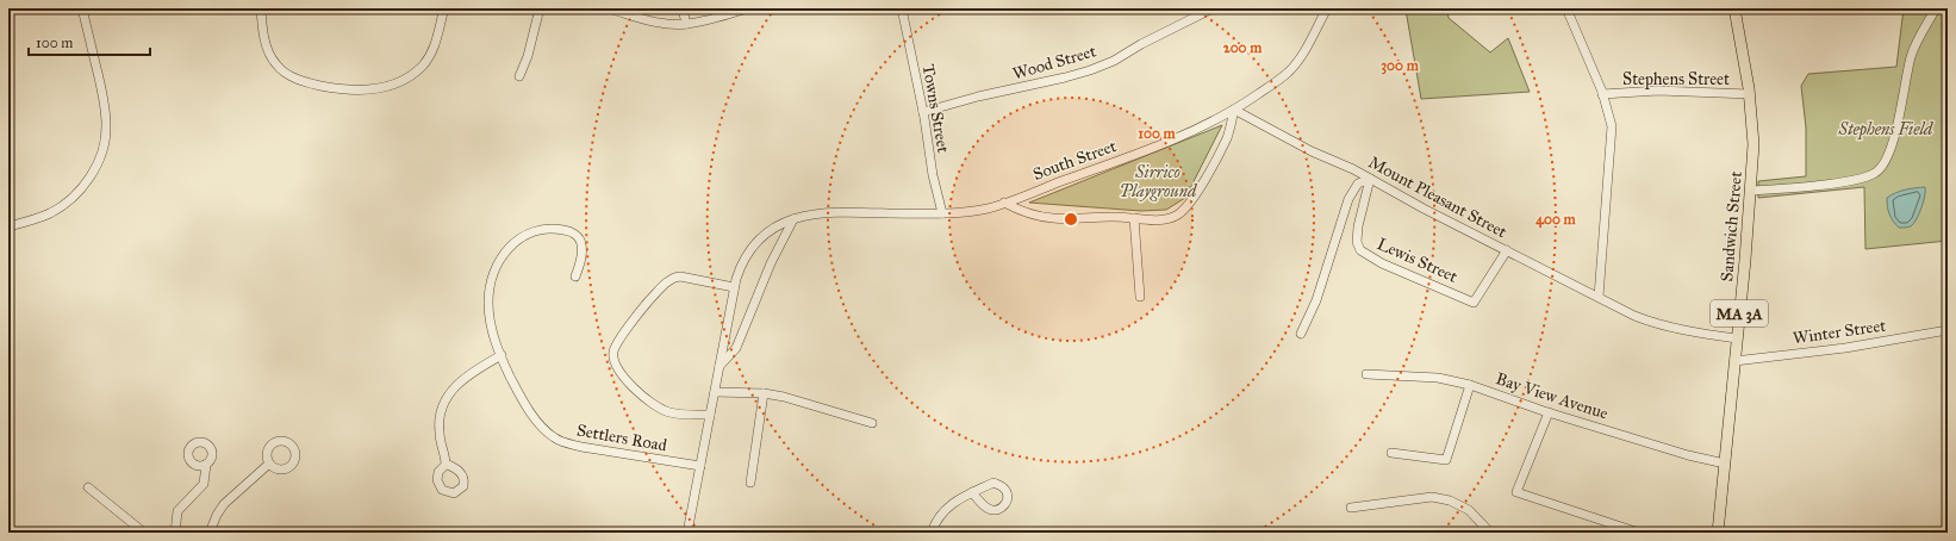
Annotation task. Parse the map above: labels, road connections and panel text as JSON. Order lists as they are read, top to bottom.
{
  "streets": {
    "main road": ["Sandwich Street", "MA 3A"],
    "street": [
      "Wood Street",
      "Stephens Street",
      "Towns Street",
      "South Street",
      "Mount Pleasant Street",
      "Lewis Street",
      "Winter Street",
      "Bay View Avenue",
      "Settlers Road"
    ]
  },
  "crossings": [
    ["Wood Street", "Towns Street"],
    ["Stephens Street", "Sandwich Street"],
    ["Towns Street", "South Street"],
    ["South Street", "Mount Pleasant Street"],
    ["South Street", "Settlers Road"],
    ["Mount Pleasant Street", "Sandwich Street"],
    ["Mount Pleasant Street", "Lewis Street"],
    ["Sandwich Street", "Winter Street"],
    ["Sandwich Street", "Bay View Avenue"]
  ],
  "parks": ["Stephens Field", "Sirrico Playground"],
  "scale_bar": "100 m",
  "rings": [
    "200 m",
    "300 m",
    "100 m",
    "400 m"
  ]
}
